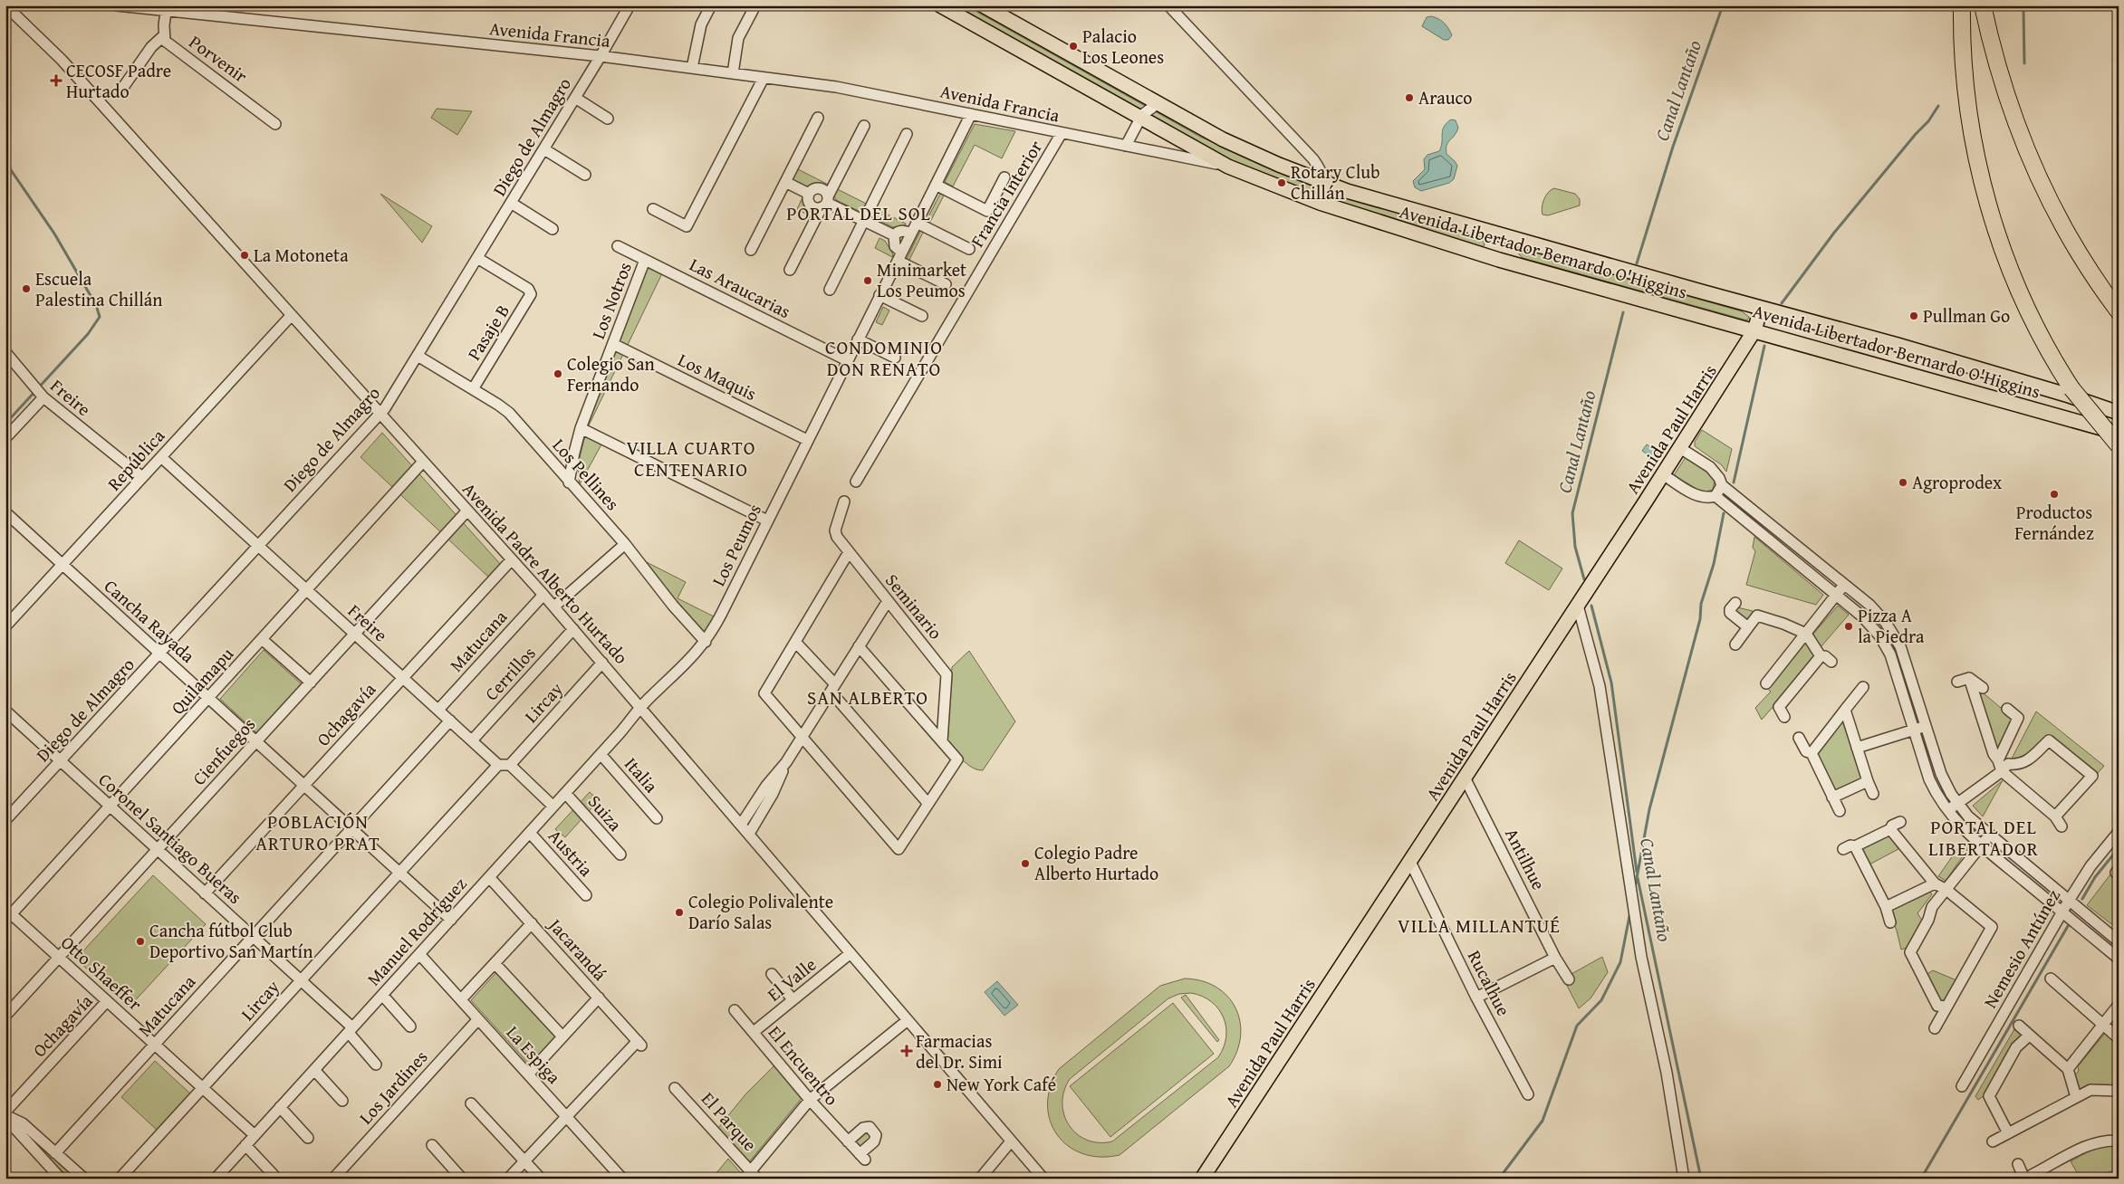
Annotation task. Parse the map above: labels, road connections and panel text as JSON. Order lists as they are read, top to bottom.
{
  "streets": {
    "main road": ["Avenida Libertador Bernardo O'Higgins", "Avenida Paul Harris"],
    "street": [
      "Avenida Francia",
      "Porvenir",
      "Diego de Almagro",
      "Francia Interior",
      "Las Araucarias",
      "Los Notros",
      "Pasaje B",
      "Los Maquis",
      "Freire",
      "República",
      "Los Pellines",
      "Los Peumos",
      "Avenida Padre Alberto Hurtado",
      "Seminario",
      "Cancha Rayada",
      "Matucana",
      "Cerrillos",
      "Quilamapu",
      "Lircay",
      "Ochagavía",
      "Cienfuegos",
      "Italia",
      "Suiza",
      "Coronel Santiago Bueras",
      "Austria",
      "Antilhue",
      "Manuel Rodríguez",
      "Nemesio Antúnez",
      "Jacarandá",
      "Otto Shaeffer",
      "El Valle",
      "Rucalhue",
      "La Espiga",
      "El Encuentro",
      "Los Jardines",
      "El Parque"
    ]
  },
  "crossings": [
    ["Avenida Francia", "Porvenir"],
    ["Avenida Francia", "Diego de Almagro"],
    ["Avenida Francia", "Francia Interior"],
    ["Avenida Francia", "Avenida Libertador Bernardo O'Higgins"],
    ["Avenida Francia", "Los Peumos"],
    ["Diego de Almagro", "Pasaje B"],
    ["Diego de Almagro", "Freire"],
    ["Diego de Almagro", "Los Pellines"],
    ["Diego de Almagro", "Avenida Padre Alberto Hurtado"],
    ["Diego de Almagro", "Cancha Rayada"],
    ["Diego de Almagro", "Coronel Santiago Bueras"],
    ["Avenida Libertador Bernardo O'Higgins", "Avenida Paul Harris"],
    ["Las Araucarias", "Los Notros"],
    ["Las Araucarias", "Los Peumos"],
    ["Los Notros", "Los Maquis"],
    ["Los Notros", "Los Pellines"],
    ["Pasaje B", "Los Pellines"],
    ["Los Maquis", "Los Peumos"],
    ["Freire", "República"],
    ["Freire", "Matucana"],
    ["Freire", "Cerrillos"],
    ["Freire", "Quilamapu"],
    ["Freire", "Lircay"],
    ["Freire", "Ochagavía"],
    ["Freire", "Cienfuegos"],
    ["Avenida Paul Harris", "Antilhue"],
    ["Avenida Paul Harris", "Rucalhue"],
    ["República", "Avenida Padre Alberto Hurtado"],
    ["República", "Cancha Rayada"],
    ["Los Pellines", "Los Peumos"],
    ["Los Peumos", "Avenida Padre Alberto Hurtado"],
    ["Los Peumos", "Manuel Rodríguez"],
    ["Avenida Padre Alberto Hurtado", "Matucana"],
    ["Avenida Padre Alberto Hurtado", "Cerrillos"],
    ["Avenida Padre Alberto Hurtado", "Quilamapu"],
    ["Avenida Padre Alberto Hurtado", "Lircay"],
    ["Avenida Padre Alberto Hurtado", "Ochagavía"],
    ["Avenida Padre Alberto Hurtado", "Cienfuegos"],
    ["Avenida Padre Alberto Hurtado", "Manuel Rodríguez"],
    ["Avenida Padre Alberto Hurtado", "El Valle"],
    ["Cancha Rayada", "Matucana"],
    ["Cancha Rayada", "Quilamapu"],
    ["Cancha Rayada", "Lircay"],
    ["Cancha Rayada", "Ochagavía"],
    ["Cancha Rayada", "Cienfuegos"],
    ["Cancha Rayada", "Manuel Rodríguez"],
    ["Matucana", "Coronel Santiago Bueras"],
    ["Matucana", "Otto Shaeffer"],
    ["Quilamapu", "Coronel Santiago Bueras"],
    ["Quilamapu", "Otto Shaeffer"],
    ["Lircay", "Coronel Santiago Bueras"],
    ["Lircay", "Otto Shaeffer"],
    ["Ochagavía", "Coronel Santiago Bueras"],
    ["Ochagavía", "Otto Shaeffer"],
    ["Cienfuegos", "Coronel Santiago Bueras"],
    ["Cienfuegos", "Otto Shaeffer"],
    ["Italia", "Manuel Rodríguez"],
    ["Suiza", "Manuel Rodríguez"],
    ["Coronel Santiago Bueras", "Manuel Rodríguez"],
    ["Austria", "Manuel Rodríguez"],
    ["Manuel Rodríguez", "Jacarandá"],
    ["Manuel Rodríguez", "Otto Shaeffer"],
    ["Manuel Rodríguez", "La Espiga"],
    ["Jacarandá", "La Espiga"],
    ["El Valle", "El Encuentro"],
    ["La Espiga", "Los Jardines"]
  ],
  "districts": [
    "PORTAL DEL SOL",
    "CONDOMINIO DON RENATO",
    "VILLA CUARTO CENTENARIO",
    "SAN ALBERTO",
    "POBLACIÓN ARTURO PRAT",
    "PORTAL DEL LIBERTADOR",
    "VILLA MILLANTUÉ"
  ],
  "water": ["Canal Lantaño"],
  "places": {
    "other": [
      "Palacio Los Leones",
      "Arauco",
      "Rotary Club Chillán",
      "La Motoneta",
      "Minimarket Los Peumos",
      "Escuela Palestina Chillán",
      "Pullman Go",
      "Colegio San Fernando",
      "Agroprodex",
      "Productos Fernández",
      "Pizza A la Piedra",
      "Colegio Padre Alberto Hurtado",
      "Colegio Polivalente Darío Salas",
      "Cancha fútbol Club Deportivo San Martín",
      "New York Café"
    ],
    "health": ["CECOSF Padre Hurtado", "Farmacias del Dr. Simi"]
  }
}
